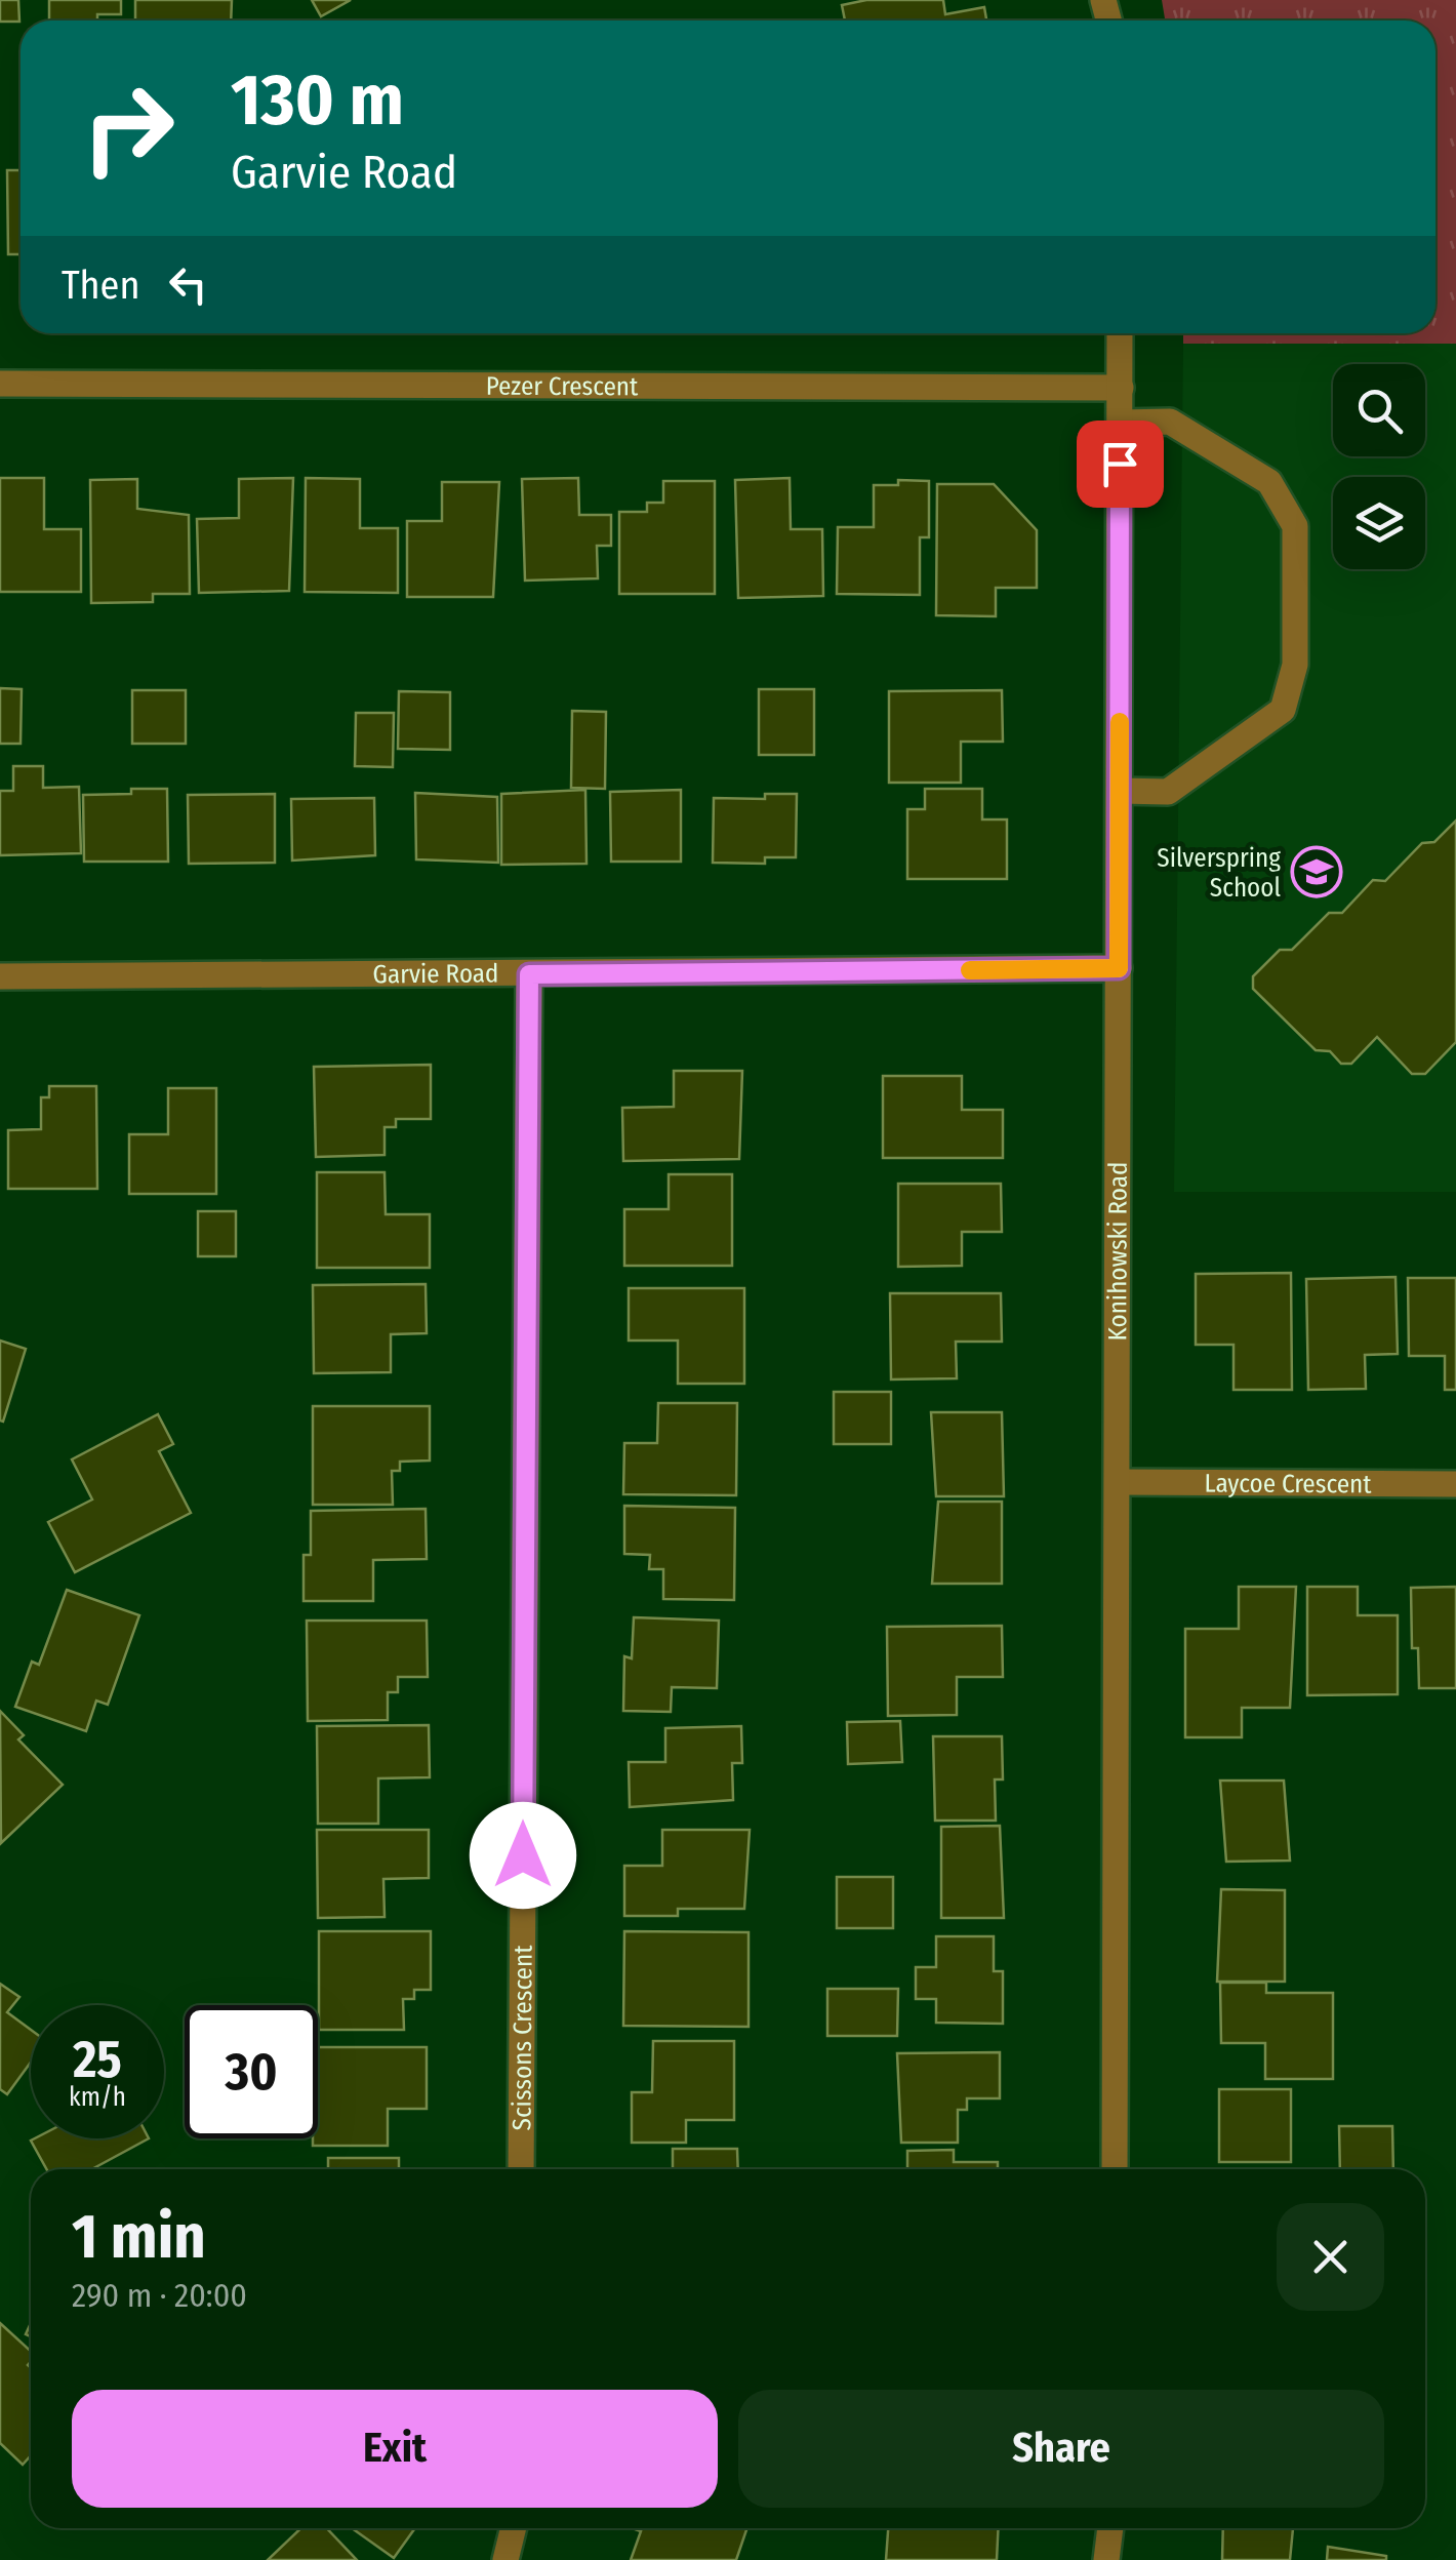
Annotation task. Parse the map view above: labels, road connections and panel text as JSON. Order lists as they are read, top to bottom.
{
  "streets": {
    "street": [
      "Pezer Crescent",
      "Garvie Road",
      "Konihowski Road",
      "Laycoe Crescent",
      "Scissons Crescent"
    ]
  },
  "crossings": [
    ["Pezer Crescent", "Konihowski Road"],
    ["Garvie Road", "Konihowski Road"],
    ["Garvie Road", "Scissons Crescent"],
    ["Konihowski Road", "Laycoe Crescent"]
  ],
  "places": {
    "school or university": ["Silverspring School"]
  },
  "page": {
    "turn": ["130 m", "Garvie Road"],
    "then": "Then",
    "speed": "25 km/h",
    "limit": "30",
    "heading": ["1 min", "290 m · 20:00"],
    "buttons": ["Exit", "Share"]
  }
}
